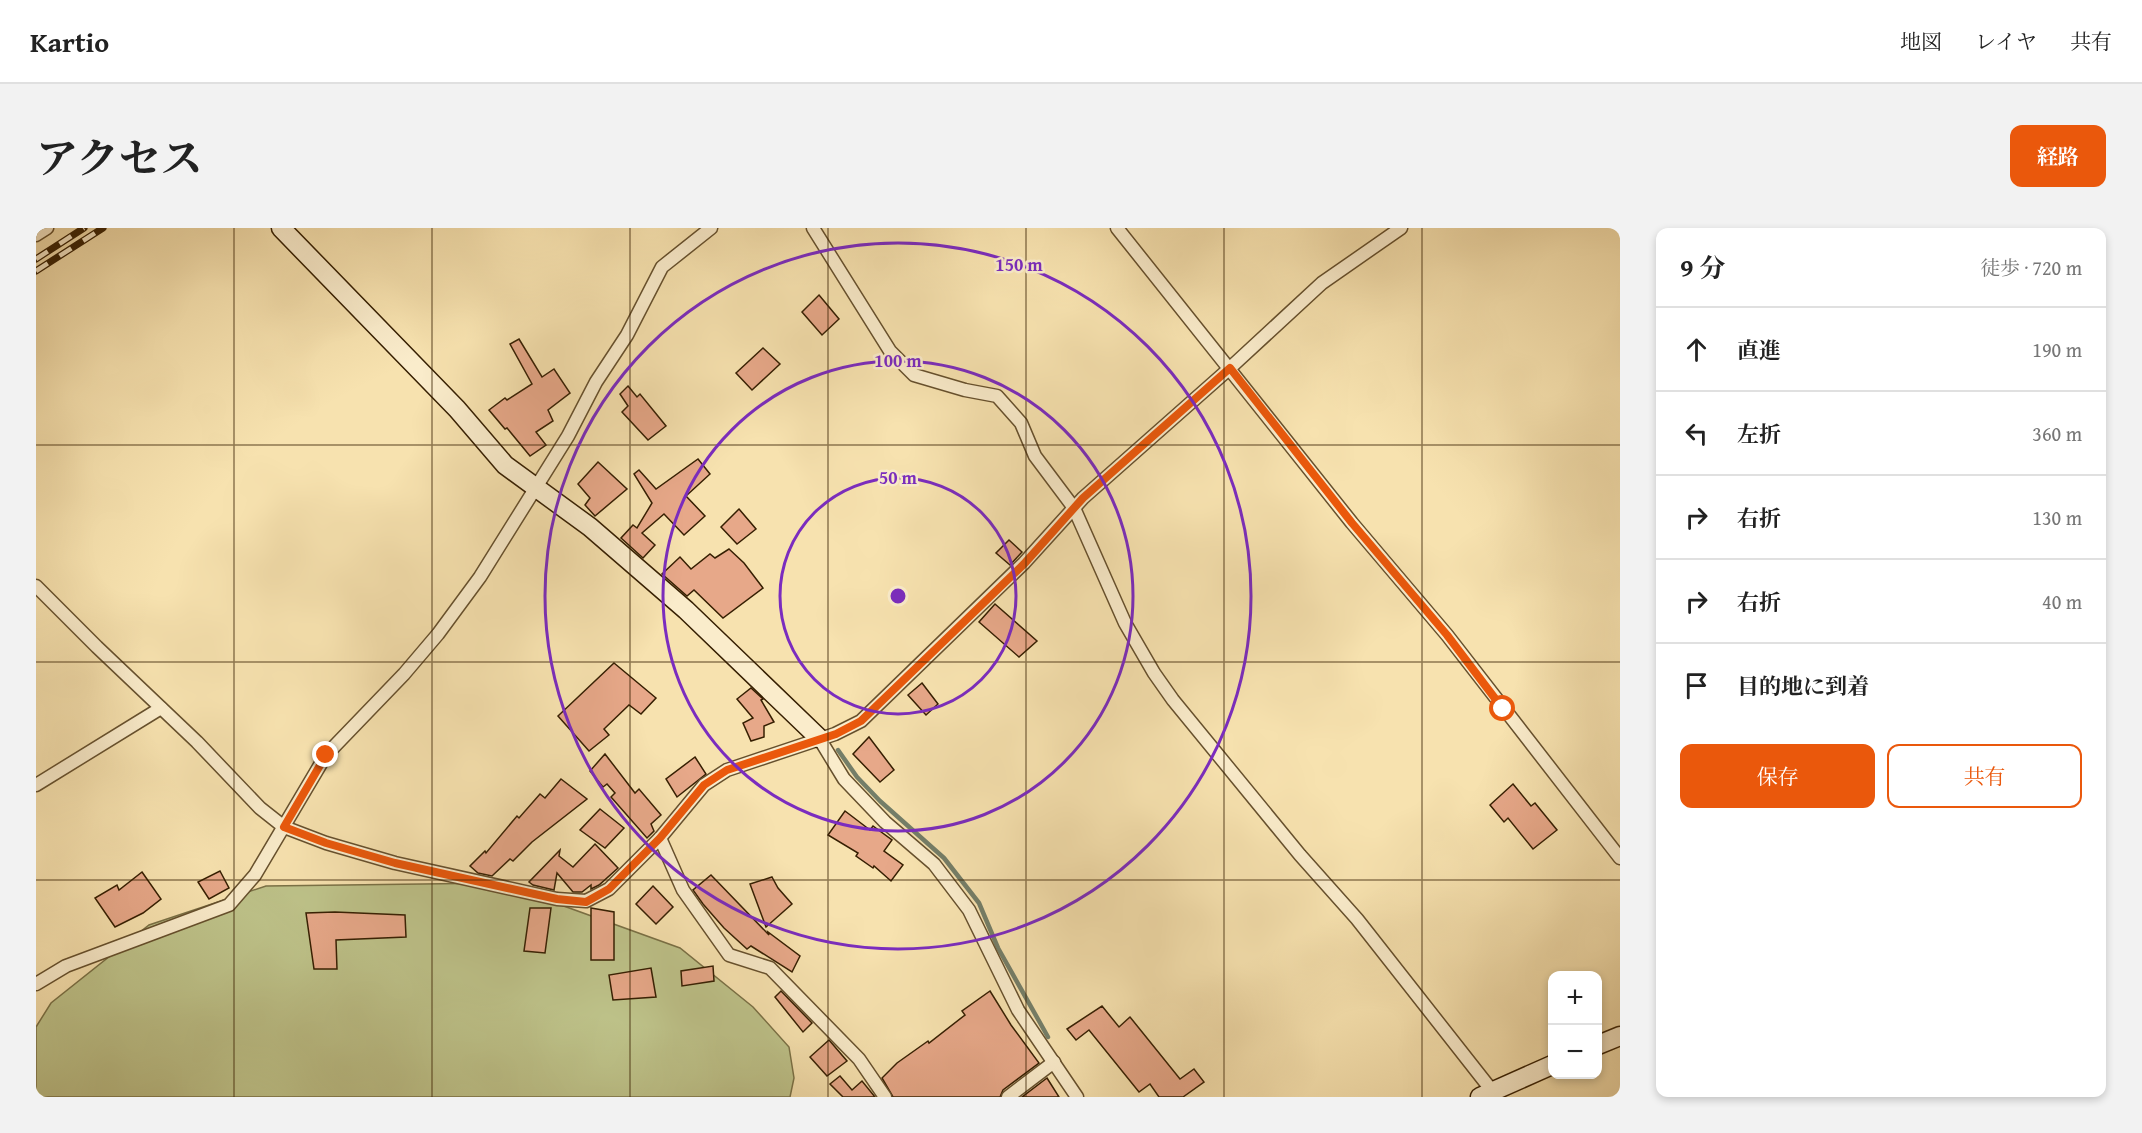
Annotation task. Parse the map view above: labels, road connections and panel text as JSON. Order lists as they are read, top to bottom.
{
  "page": {
    "header": "Kartio",
    "nav": ["地図", "レイヤ", "共有"],
    "title": "アクセス",
    "buttons": [
      "経路",
      ["保存", "共有"]
    ],
    "heading": ["9 分", "徒歩 · 720 m"],
    "list": [
      ["直進", "190 m"],
      ["左折", "360 m"],
      ["右折", "130 m"],
      ["右折", "40 m"],
      "目的地に到着"
    ],
    "map_buttons": ["+", "−"]
  },
  "rings": ["150 m", "100 m", "50 m"]
}
